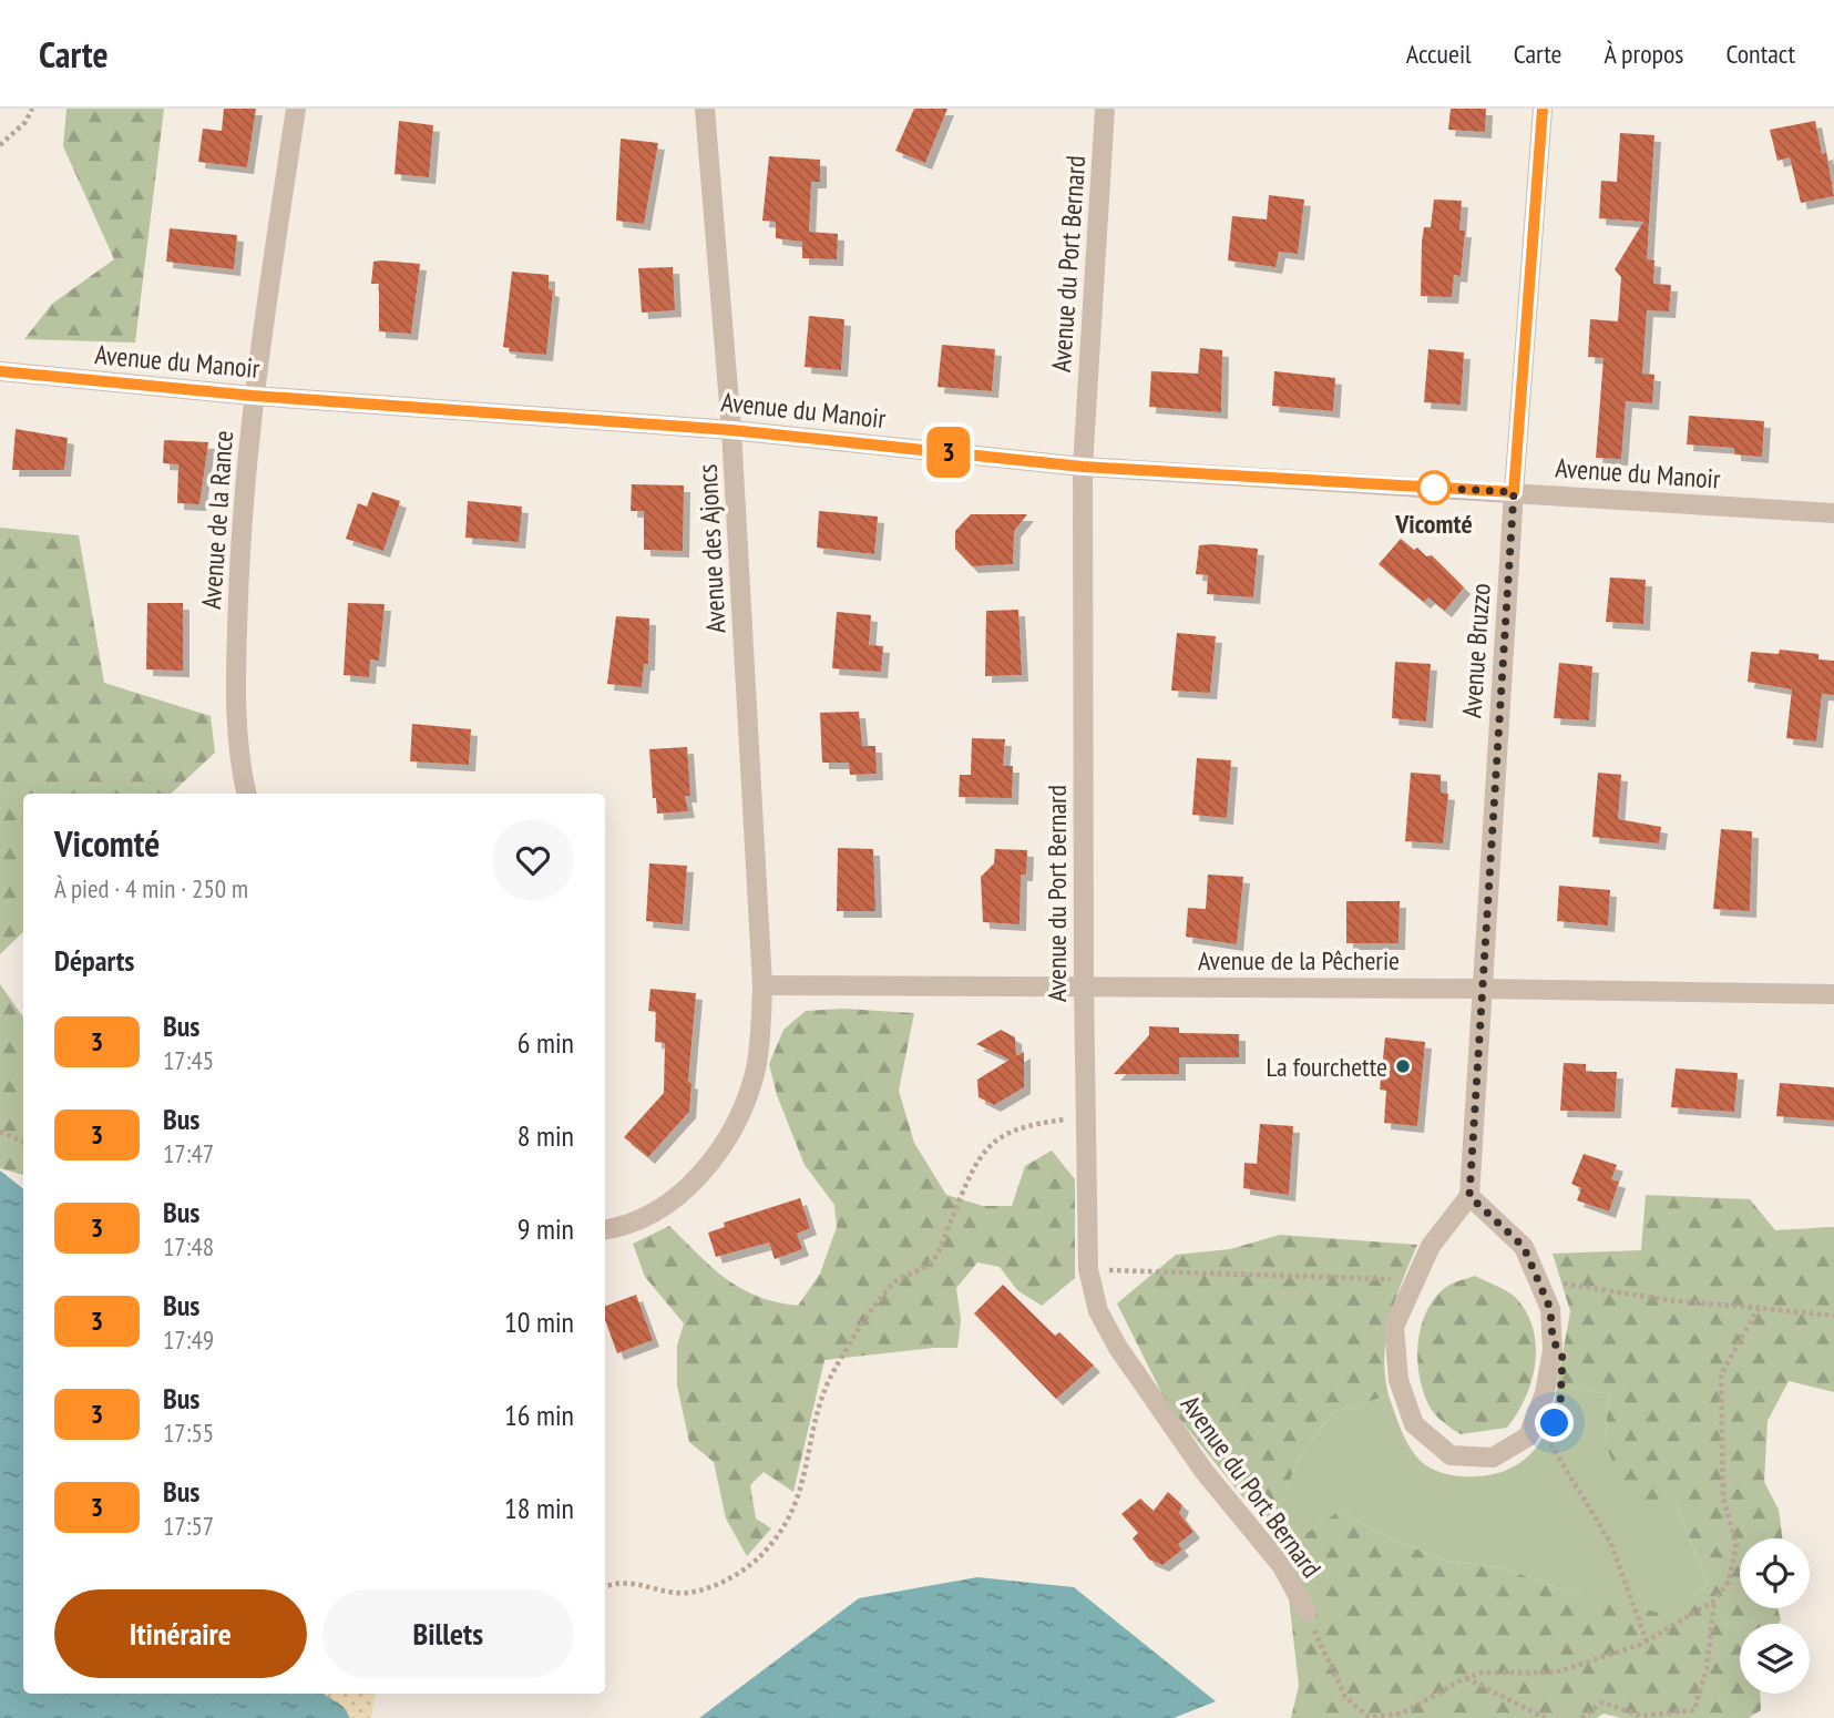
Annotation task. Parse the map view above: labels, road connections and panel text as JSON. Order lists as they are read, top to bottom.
{
  "streets": {
    "street": [
      "Avenue du Port Bernard",
      "Avenue du Manoir",
      "Avenue de la Rance",
      "Avenue des Ajoncs",
      "Avenue Bruzzo",
      "Avenue de la Pêcherie"
    ]
  },
  "crossings": [
    ["Avenue du Port Bernard", "Avenue du Manoir"],
    ["Avenue du Port Bernard", "Avenue de la Pêcherie"],
    ["Avenue du Manoir", "Avenue de la Rance"],
    ["Avenue du Manoir", "Avenue des Ajoncs"],
    ["Avenue du Manoir", "Avenue Bruzzo"],
    ["Avenue des Ajoncs", "Avenue de la Pêcherie"],
    ["Avenue Bruzzo", "Avenue de la Pêcherie"]
  ],
  "places": ["Vicomté", "La fourchette"],
  "lines": ["bus line 3"],
  "page": {
    "header": "Carte",
    "nav": [
      "Accueil",
      "Carte",
      "À propos",
      "Contact"
    ],
    "on_map": "3",
    "heading": [
      ["Vicomté", "À pied · 4 min · 250 m"],
      "Départs"
    ],
    "list": [
      {
        "mark": "3",
        "name": "Bus",
        "note": "17:45",
        "value": "6 min"
      },
      {
        "mark": "3",
        "name": "Bus",
        "note": "17:47",
        "value": "8 min"
      },
      {
        "mark": "3",
        "name": "Bus",
        "note": "17:48",
        "value": "9 min"
      },
      {
        "mark": "3",
        "name": "Bus",
        "note": "17:49",
        "value": "10 min"
      },
      {
        "mark": "3",
        "name": "Bus",
        "note": "17:55",
        "value": "16 min"
      },
      {
        "mark": "3",
        "name": "Bus",
        "note": "17:57",
        "value": "18 min"
      }
    ],
    "buttons": ["Itinéraire", "Billets"]
  }
}
